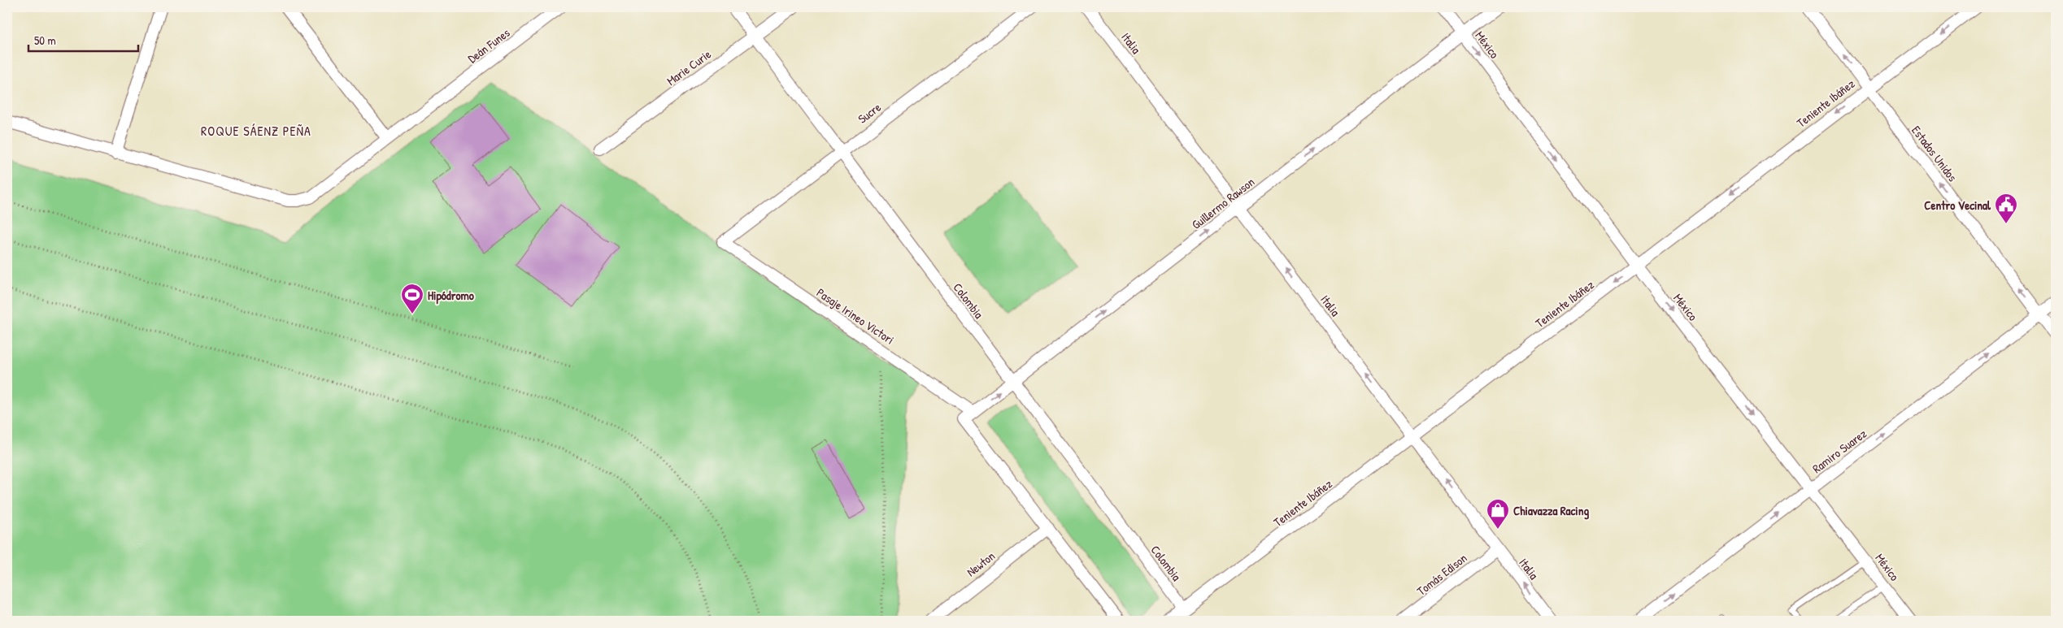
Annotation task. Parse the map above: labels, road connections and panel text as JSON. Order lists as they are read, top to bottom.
{
  "streets": {
    "street": [
      "Italia",
      "México",
      "Deán Funes",
      "Marie Curie",
      "Teniente Ibáñez",
      "Sucre",
      "Estados Unidos",
      "Guillermo Rawson",
      "Colombia",
      "Pasaje Irineo Victori",
      "Ramiro Suarez",
      "Newton",
      "Tomás Edison"
    ]
  },
  "crossings": [
    ["Italia", "Teniente Ibáñez"],
    ["Italia", "Guillermo Rawson"],
    ["Italia", "Tomás Edison"],
    ["México", "Teniente Ibáñez"],
    ["México", "Guillermo Rawson"],
    ["México", "Ramiro Suarez"],
    ["Marie Curie", "Colombia"],
    ["Teniente Ibáñez", "Estados Unidos"],
    ["Teniente Ibáñez", "Colombia"],
    ["Sucre", "Colombia"],
    ["Sucre", "Pasaje Irineo Victori"],
    ["Estados Unidos", "Ramiro Suarez"],
    ["Guillermo Rawson", "Colombia"],
    ["Guillermo Rawson", "Pasaje Irineo Victori"]
  ],
  "one_way": [
    "Italia",
    "México",
    "Teniente Ibáñez",
    "Estados Unidos",
    "Guillermo Rawson",
    "Ramiro Suarez"
  ],
  "districts": ["ROQUE SÁENZ PEÑA"],
  "places": {
    "public building": ["Centro Vecinal"],
    "sports": ["Hipódromo"],
    "shop": ["Chiavazza Racing"]
  },
  "scale_bar": "50 m"
}
